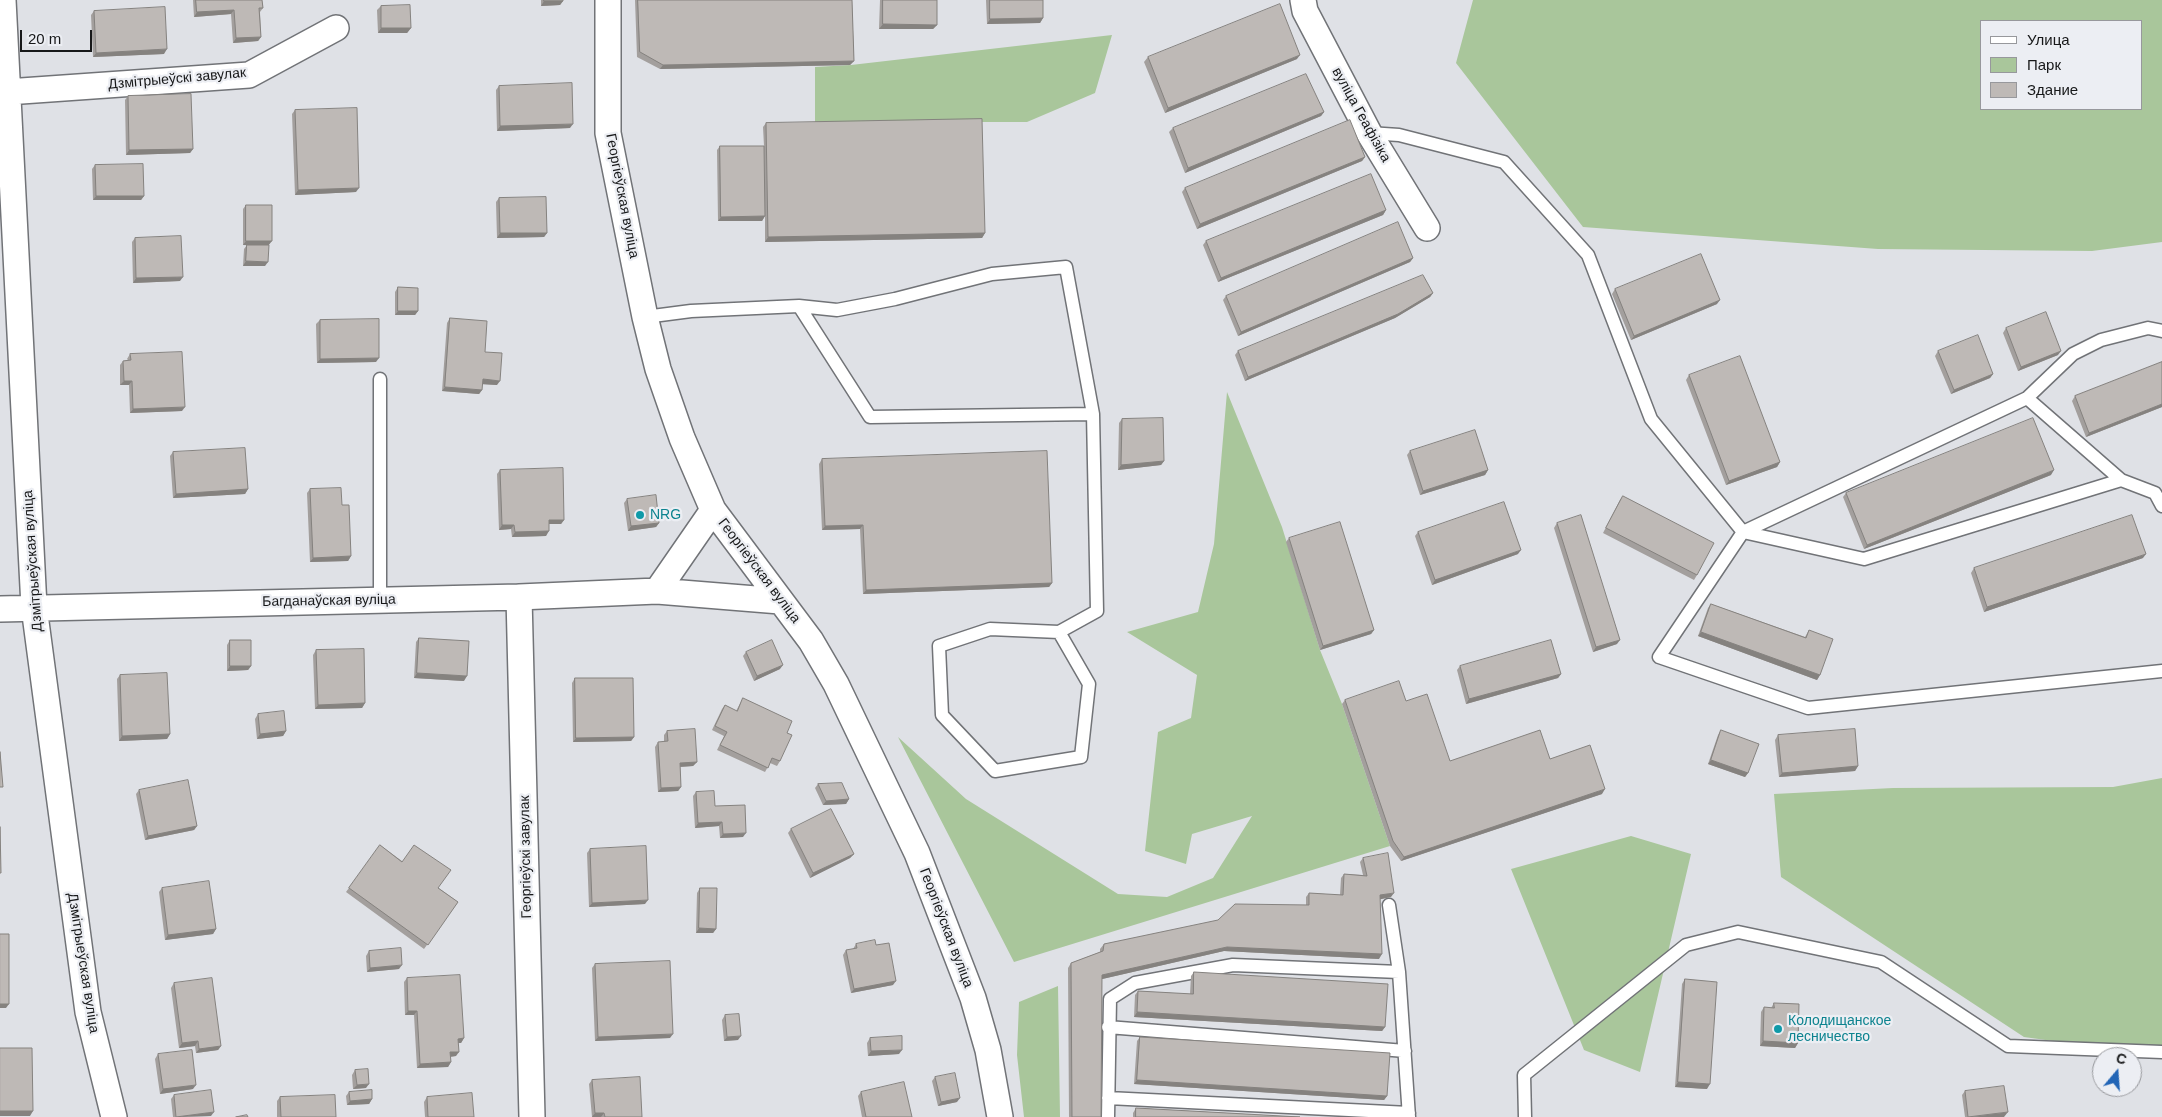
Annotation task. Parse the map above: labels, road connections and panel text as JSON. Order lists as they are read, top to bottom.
{
  "streets": {
    "street": [
      "Дзмітрыеўскі завулак",
      "вуліца Геафізіка",
      "Георгіеўская вуліца",
      "Дзмітрыеўская вуліца",
      "Багданаўская вуліца",
      "Георгіеўскі завулак"
    ]
  },
  "crossings": [
    ["Дзмітрыеўскі завулак", "Дзмітрыеўская вуліца"],
    ["Георгіеўская вуліца", "Багданаўская вуліца"],
    ["Дзмітрыеўская вуліца", "Багданаўская вуліца"],
    ["Багданаўская вуліца", "Георгіеўскі завулак"]
  ],
  "places": ["NRG", "Колодищанское лесничество"],
  "legend": ["Улица", "Парк", "Здание"],
  "scale_bar": "20 m",
  "north": "top"
}
